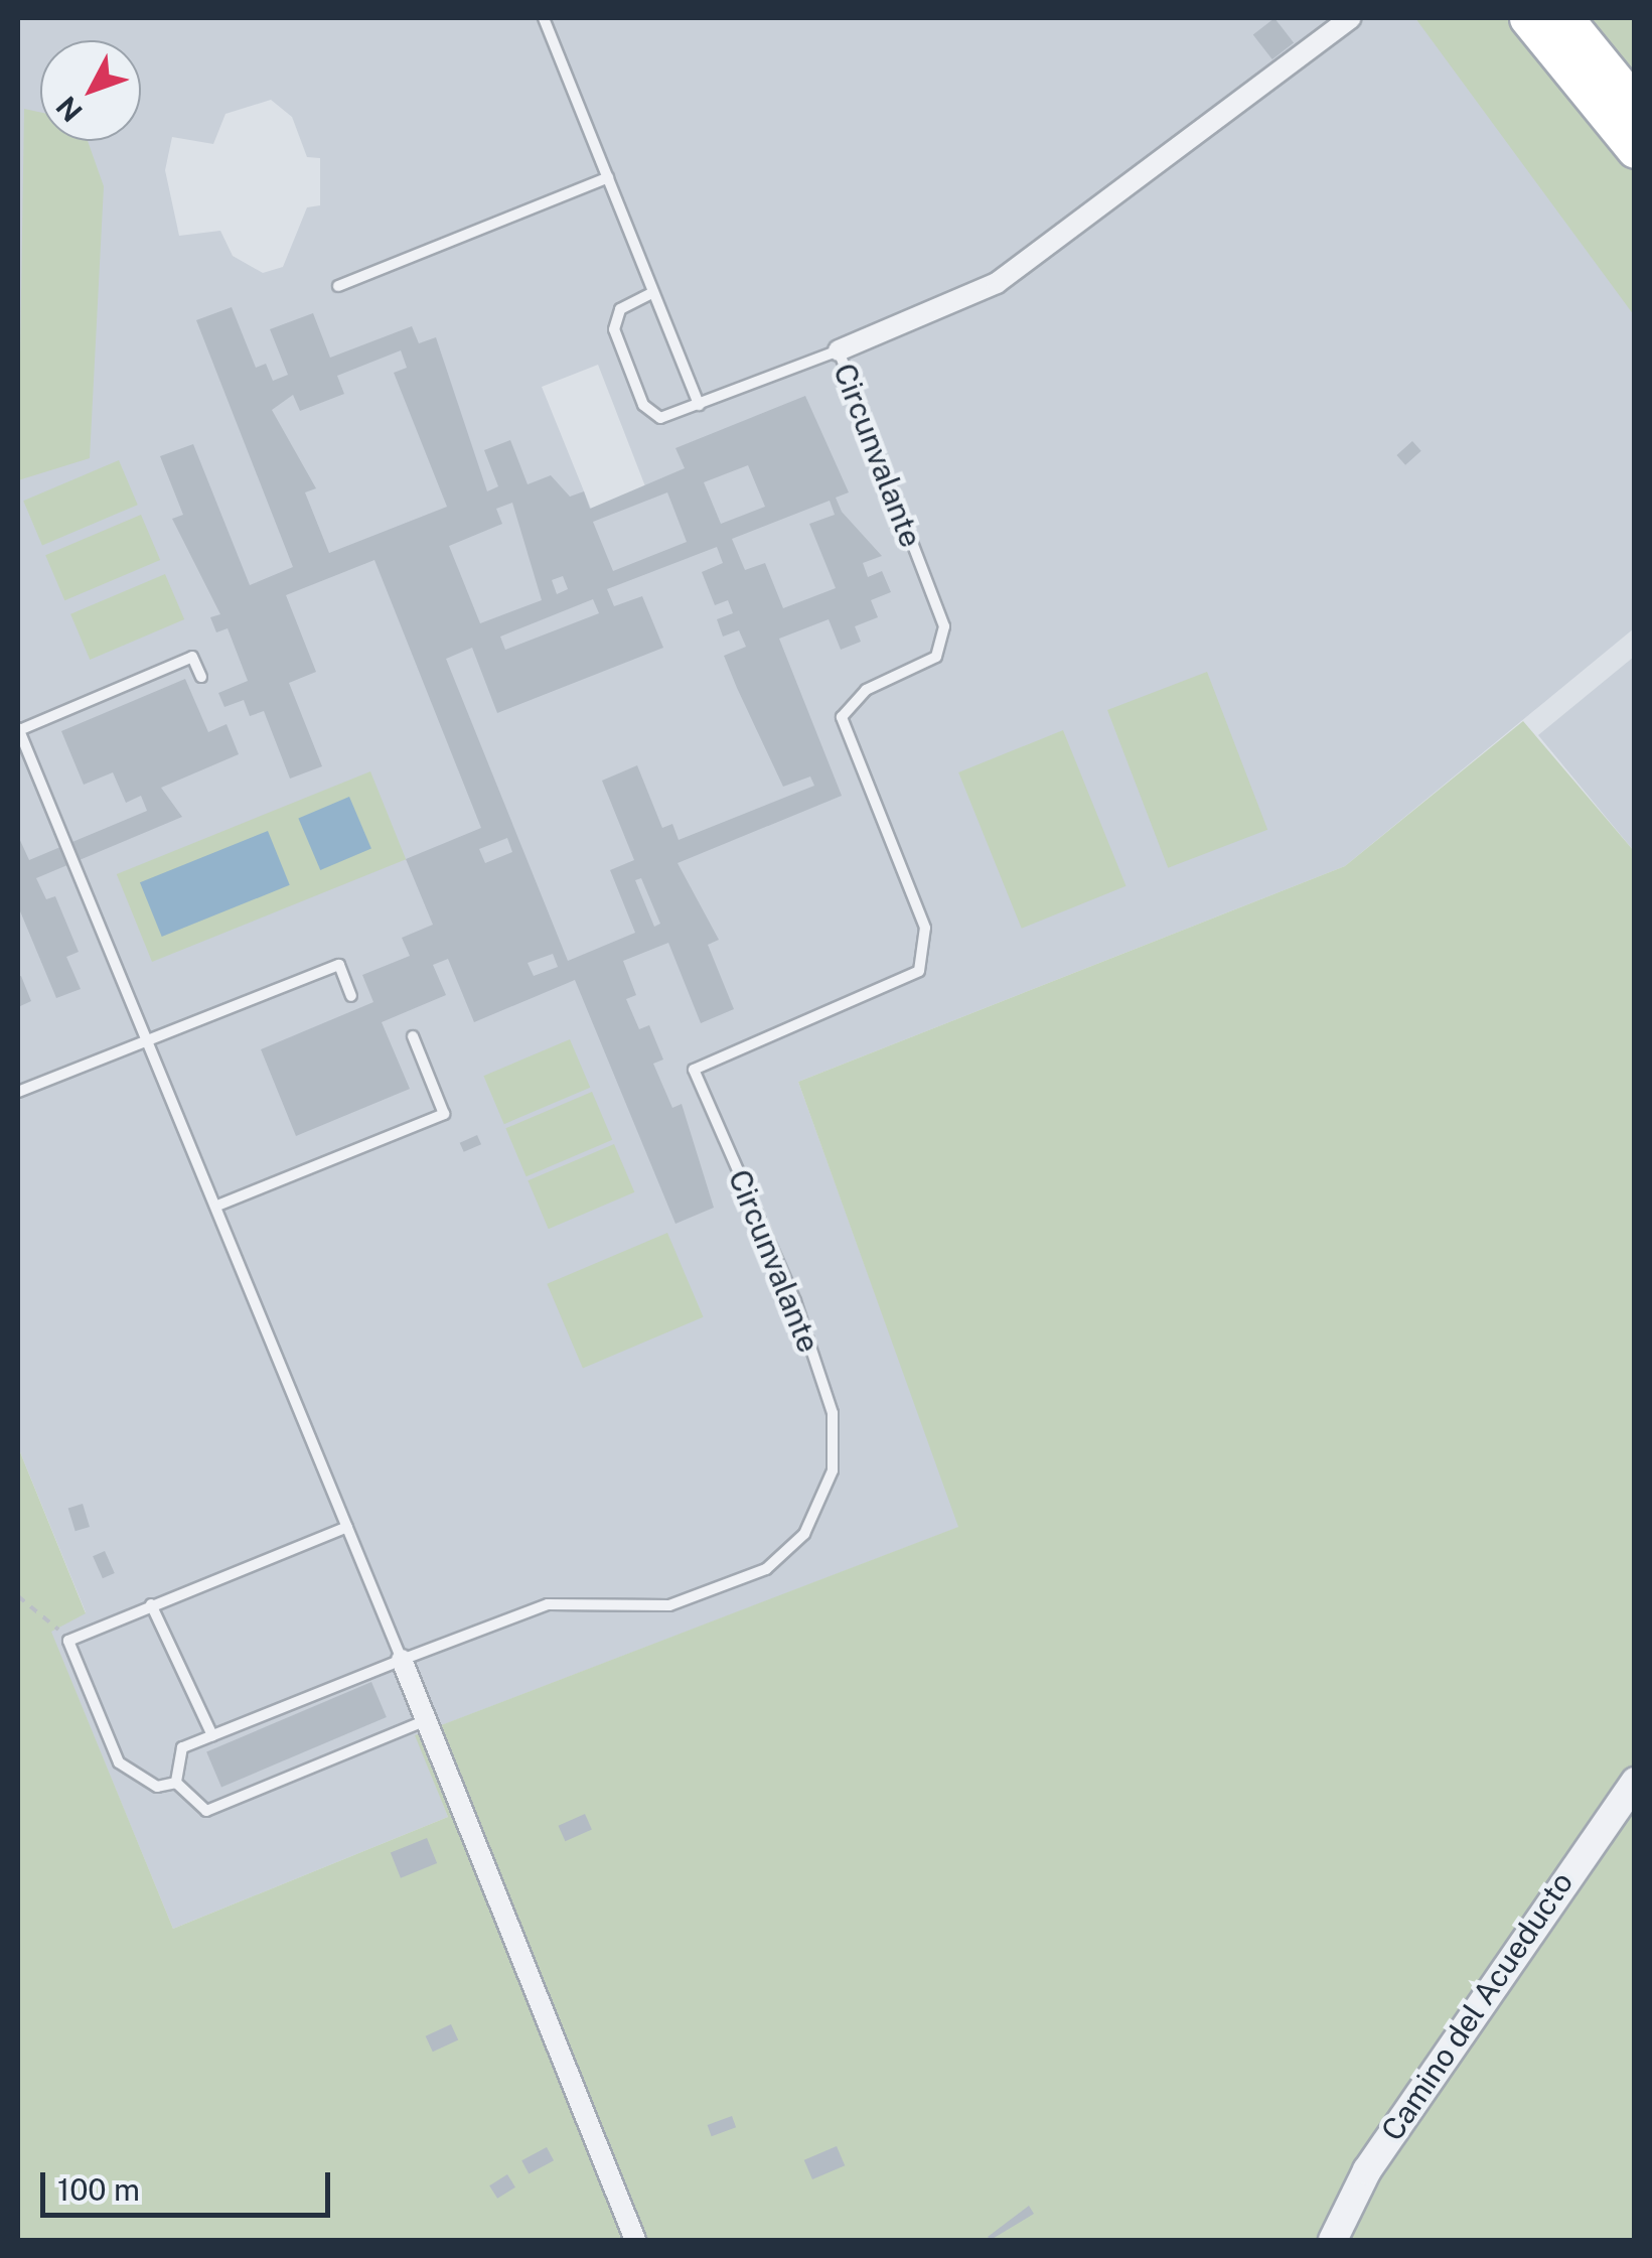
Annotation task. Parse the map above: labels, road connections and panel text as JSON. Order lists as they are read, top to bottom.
{
  "streets": {
    "street": ["Camino del Acueducto"],
    "lane": ["Circunvalante"]
  },
  "scale_bar": "100 m",
  "north": "bottom left"
}
